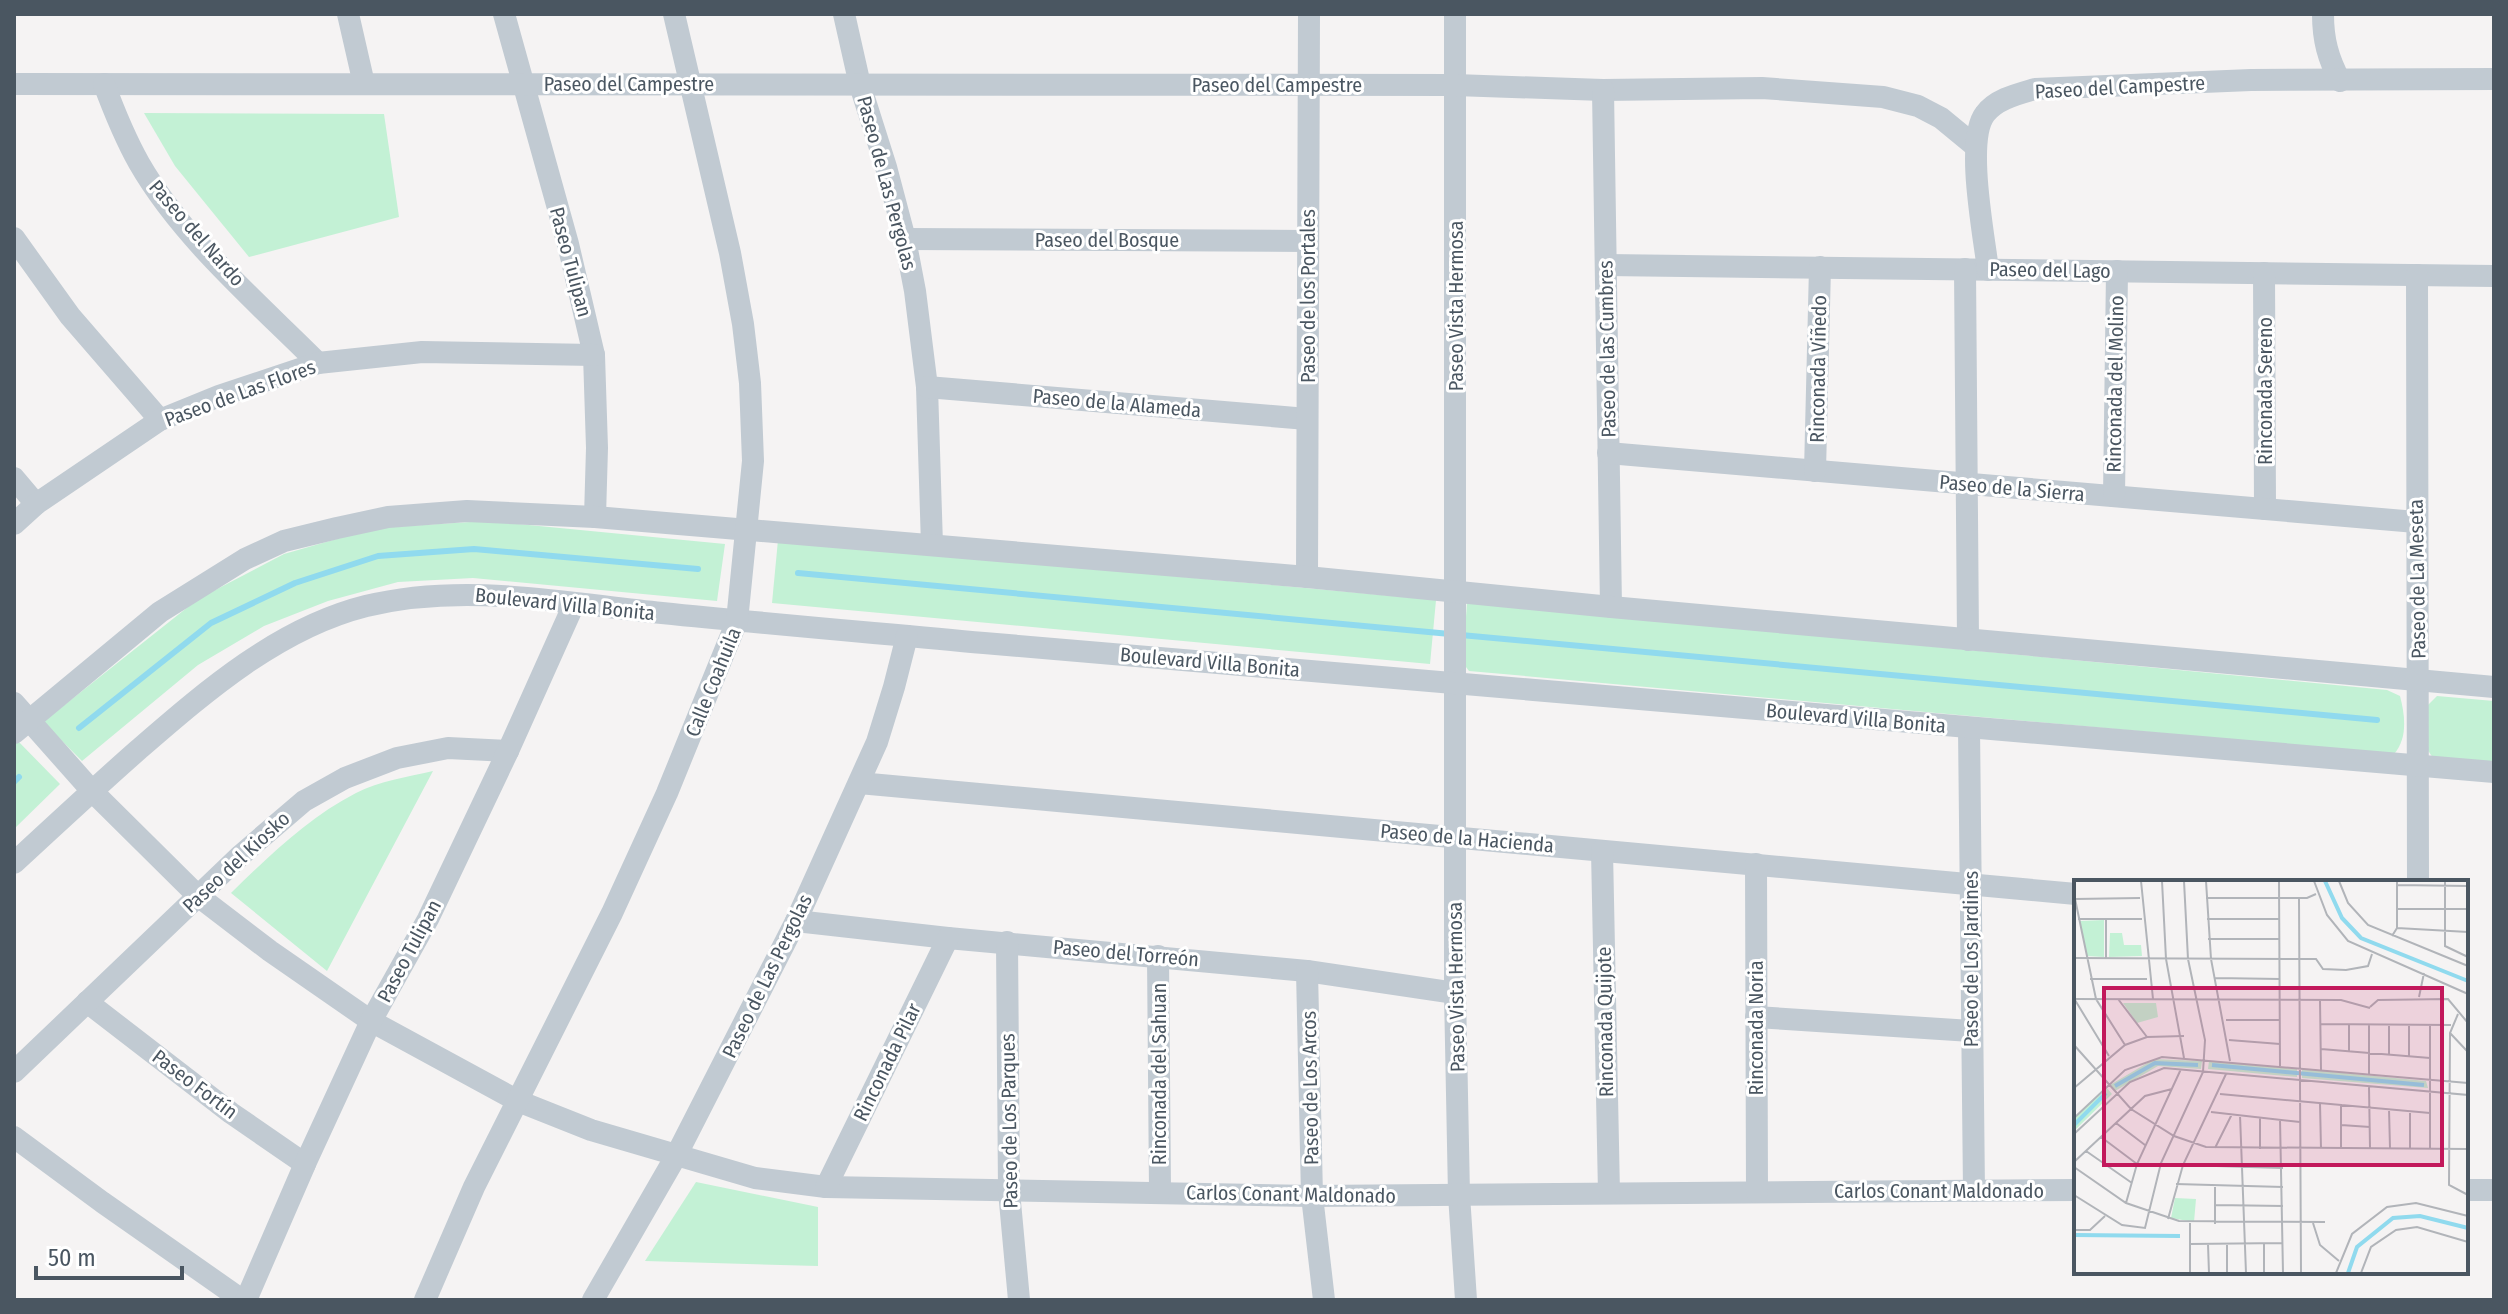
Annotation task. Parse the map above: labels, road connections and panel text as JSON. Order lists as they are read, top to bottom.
{
  "streets": {
    "street": [
      "Paseo del Campestre",
      "Paseo de Las Pergolas",
      "Paseo del Nardo",
      "Paseo del Bosque",
      "Paseo Tulipan",
      "Paseo del Lago",
      "Paseo de los Portales",
      "Paseo Vista Hermosa",
      "Paseo de las Cumbres",
      "Rinconada Viñedo",
      "Rinconada del Molino",
      "Rinconada Sereno",
      "Paseo de Las Flores",
      "Paseo de la Alameda",
      "Paseo de la Sierra",
      "Paseo de La Meseta",
      "Boulevard Villa Bonita",
      "Calle Coahuila",
      "Paseo de la Hacienda",
      "Paseo del Kiosko",
      "Paseo del Torreón",
      "Paseo de Los Jardines",
      "Rinconada Quijote",
      "Rinconada Noria",
      "Rinconada Pilar",
      "Rinconada del Sahuan",
      "Paseo Fortín",
      "Paseo de Los Arcos",
      "Paseo de Los Parques",
      "Carlos Conant Maldonado"
    ]
  },
  "crossings": [
    ["Paseo del Campestre", "Paseo de Las Pergolas"],
    ["Paseo del Campestre", "Paseo del Nardo"],
    ["Paseo del Campestre", "Paseo Tulipan"],
    ["Paseo del Campestre", "Paseo de los Portales"],
    ["Paseo del Campestre", "Paseo Vista Hermosa"],
    ["Paseo del Campestre", "Paseo de las Cumbres"],
    ["Paseo del Campestre", "Calle Coahuila"],
    ["Paseo de Las Pergolas", "Paseo del Bosque"],
    ["Paseo de Las Pergolas", "Paseo de la Alameda"],
    ["Paseo de Las Pergolas", "Boulevard Villa Bonita"],
    ["Paseo de Las Pergolas", "Paseo de la Hacienda"],
    ["Paseo de Las Pergolas", "Paseo del Torreón"],
    ["Paseo de Las Pergolas", "Carlos Conant Maldonado"],
    ["Paseo del Nardo", "Paseo de Las Flores"],
    ["Paseo del Bosque", "Paseo de los Portales"],
    ["Paseo Tulipan", "Paseo de Las Flores"],
    ["Paseo Tulipan", "Boulevard Villa Bonita"],
    ["Paseo Tulipan", "Paseo del Kiosko"],
    ["Paseo Tulipan", "Paseo Fortín"],
    ["Paseo Tulipan", "Carlos Conant Maldonado"],
    ["Paseo del Lago", "Paseo de las Cumbres"],
    ["Paseo del Lago", "Rinconada Viñedo"],
    ["Paseo del Lago", "Rinconada del Molino"],
    ["Paseo del Lago", "Rinconada Sereno"],
    ["Paseo del Lago", "Paseo de La Meseta"],
    ["Paseo de los Portales", "Paseo de la Alameda"],
    ["Paseo Vista Hermosa", "Boulevard Villa Bonita"],
    ["Paseo Vista Hermosa", "Paseo de la Hacienda"],
    ["Paseo Vista Hermosa", "Paseo del Torreón"],
    ["Paseo Vista Hermosa", "Carlos Conant Maldonado"],
    ["Paseo de las Cumbres", "Paseo de la Sierra"],
    ["Rinconada Viñedo", "Paseo de la Sierra"],
    ["Rinconada del Molino", "Paseo de la Sierra"],
    ["Rinconada Sereno", "Paseo de la Sierra"],
    ["Paseo de la Sierra", "Paseo de La Meseta"],
    ["Paseo de La Meseta", "Boulevard Villa Bonita"],
    ["Boulevard Villa Bonita", "Calle Coahuila"],
    ["Boulevard Villa Bonita", "Paseo de Los Jardines"],
    ["Boulevard Villa Bonita", "Carlos Conant Maldonado"],
    ["Calle Coahuila", "Carlos Conant Maldonado"],
    ["Paseo de la Hacienda", "Paseo de Los Jardines"],
    ["Paseo de la Hacienda", "Rinconada Quijote"],
    ["Paseo de la Hacienda", "Rinconada Noria"],
    ["Paseo del Kiosko", "Paseo Fortín"],
    ["Paseo del Kiosko", "Carlos Conant Maldonado"],
    ["Paseo del Torreón", "Rinconada Pilar"],
    ["Paseo del Torreón", "Rinconada del Sahuan"],
    ["Paseo del Torreón", "Paseo de Los Arcos"],
    ["Paseo del Torreón", "Paseo de Los Parques"],
    ["Paseo de Los Jardines", "Carlos Conant Maldonado"],
    ["Rinconada Quijote", "Carlos Conant Maldonado"],
    ["Rinconada Noria", "Carlos Conant Maldonado"],
    ["Rinconada Pilar", "Carlos Conant Maldonado"],
    ["Rinconada del Sahuan", "Carlos Conant Maldonado"],
    ["Paseo de Los Arcos", "Carlos Conant Maldonado"],
    ["Paseo de Los Parques", "Carlos Conant Maldonado"]
  ],
  "scale_bar": "50 m"
}
